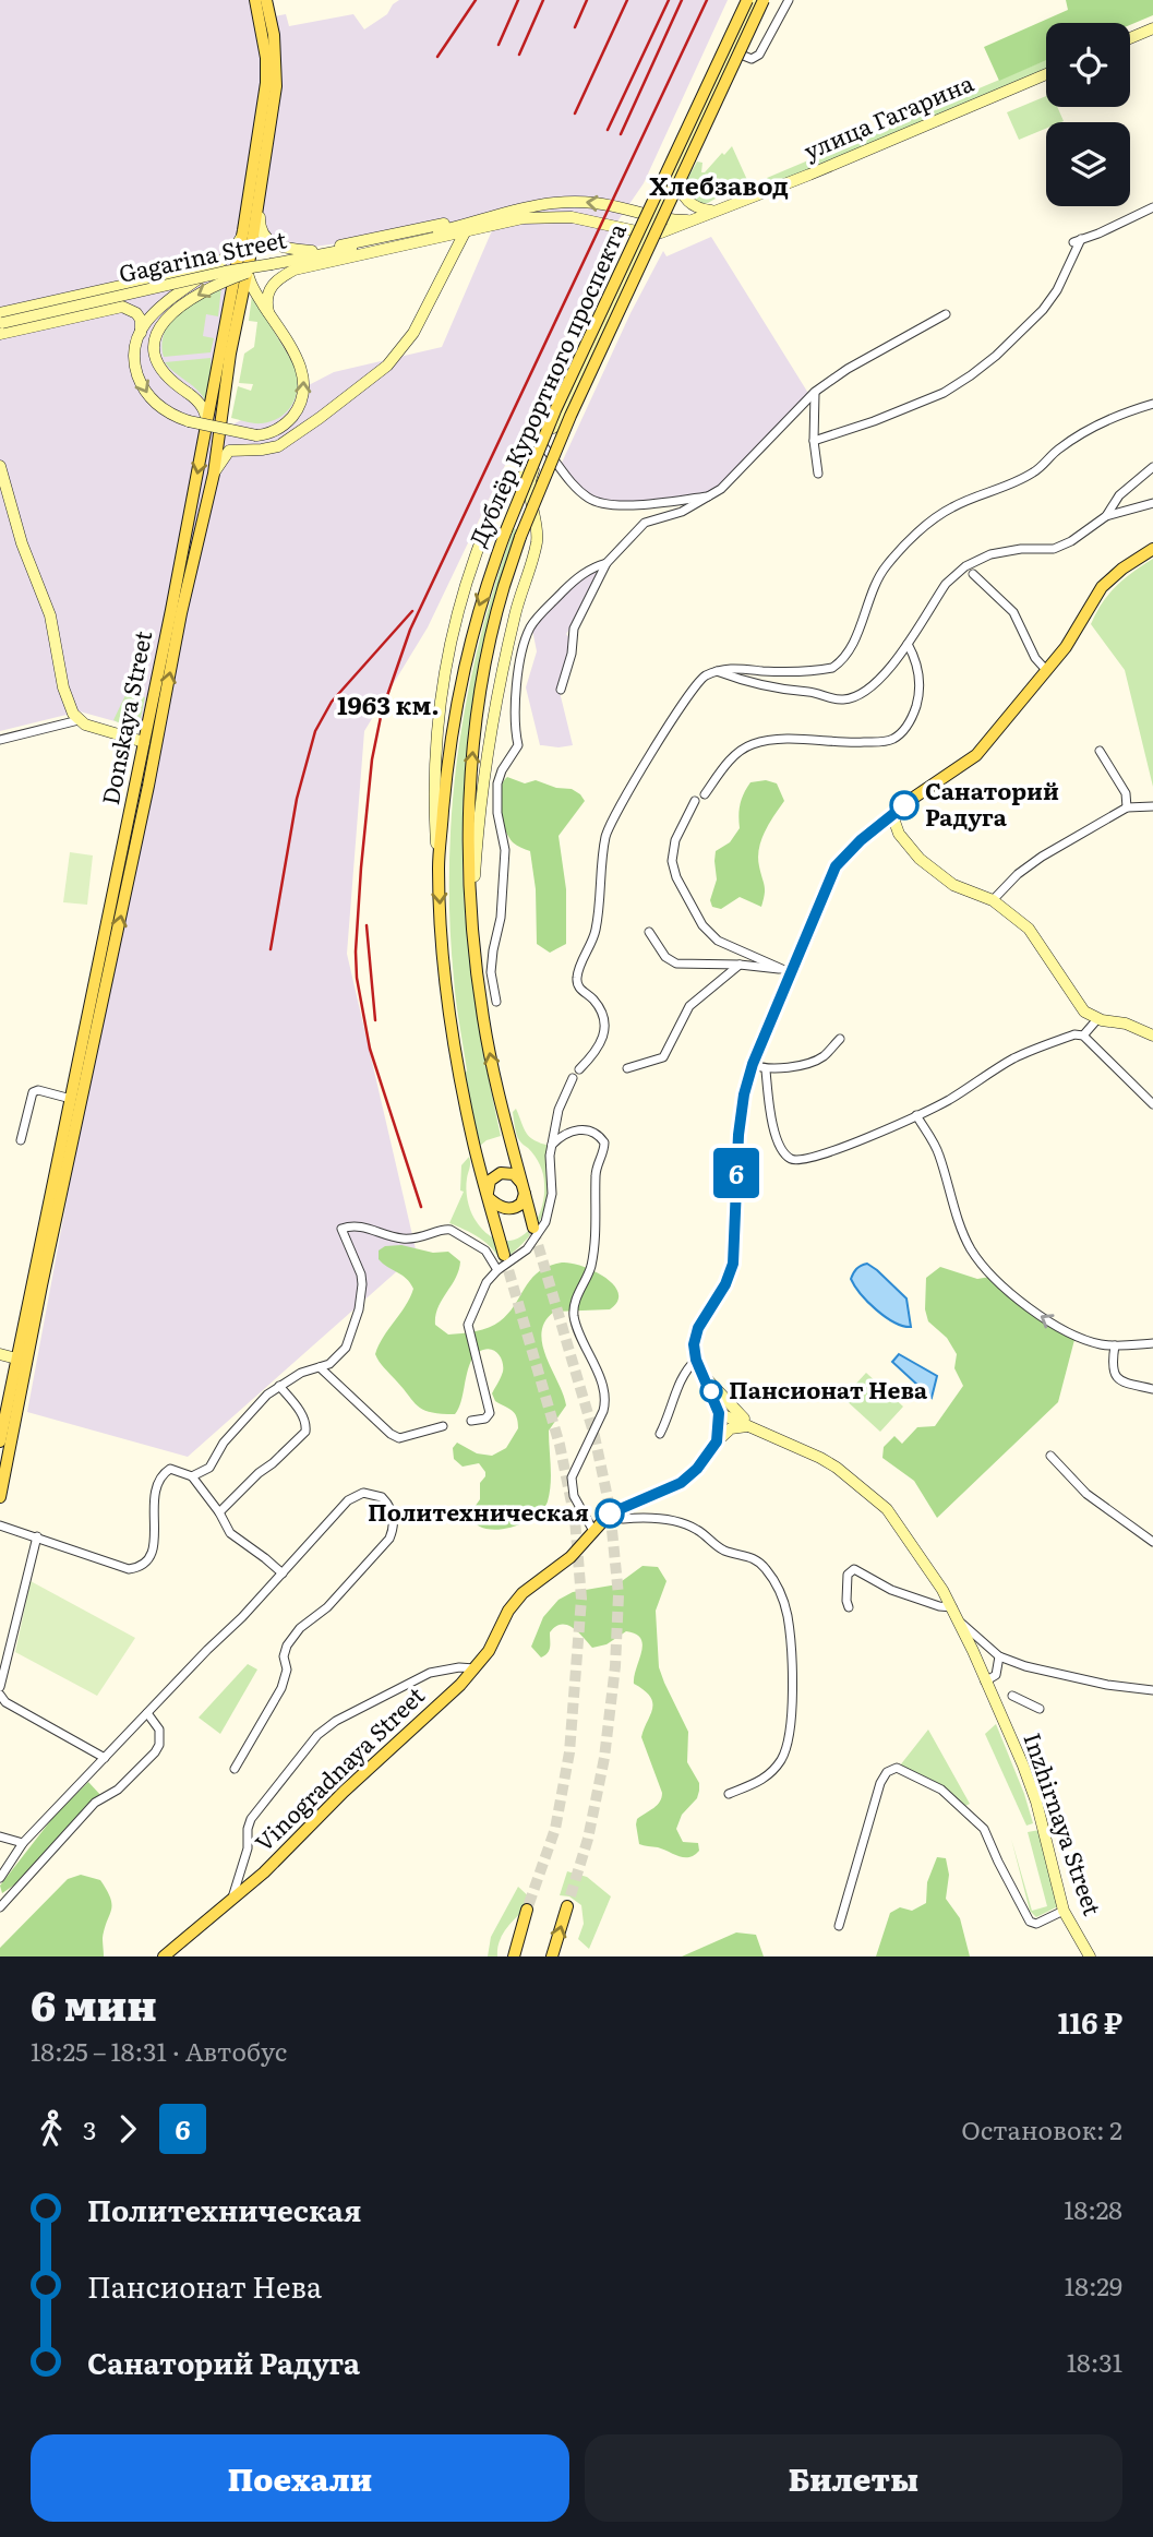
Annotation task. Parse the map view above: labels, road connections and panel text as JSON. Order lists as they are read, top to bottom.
{
  "streets": {
    "main road": [
      "улица Гагарина",
      "Gagarina Street",
      "Дублёр Курортного проспекта",
      "Donskaya Street",
      "Vinogradnaya Street",
      "Inzhirnaya Street"
    ]
  },
  "districts": ["Хлебзавод", "1963 км."],
  "places": ["Санаторий Радуга", "Пансионат Нева", "Политехническая"],
  "lines": ["bus line 6"],
  "page": {
    "on_map": "6",
    "heading": ["6 мин", "18:25 – 18:31 · Автобус", "116 ₽"],
    "legs": ["3", "6", "Остановок: 2"],
    "list": [
      {
        "name": "Политехническая",
        "value": "18:28"
      },
      {
        "name": "Пансионат Нева",
        "value": "18:29"
      },
      {
        "name": "Санаторий Радуга",
        "value": "18:31"
      }
    ],
    "buttons": ["Поехали", "Билеты"]
  }
}
